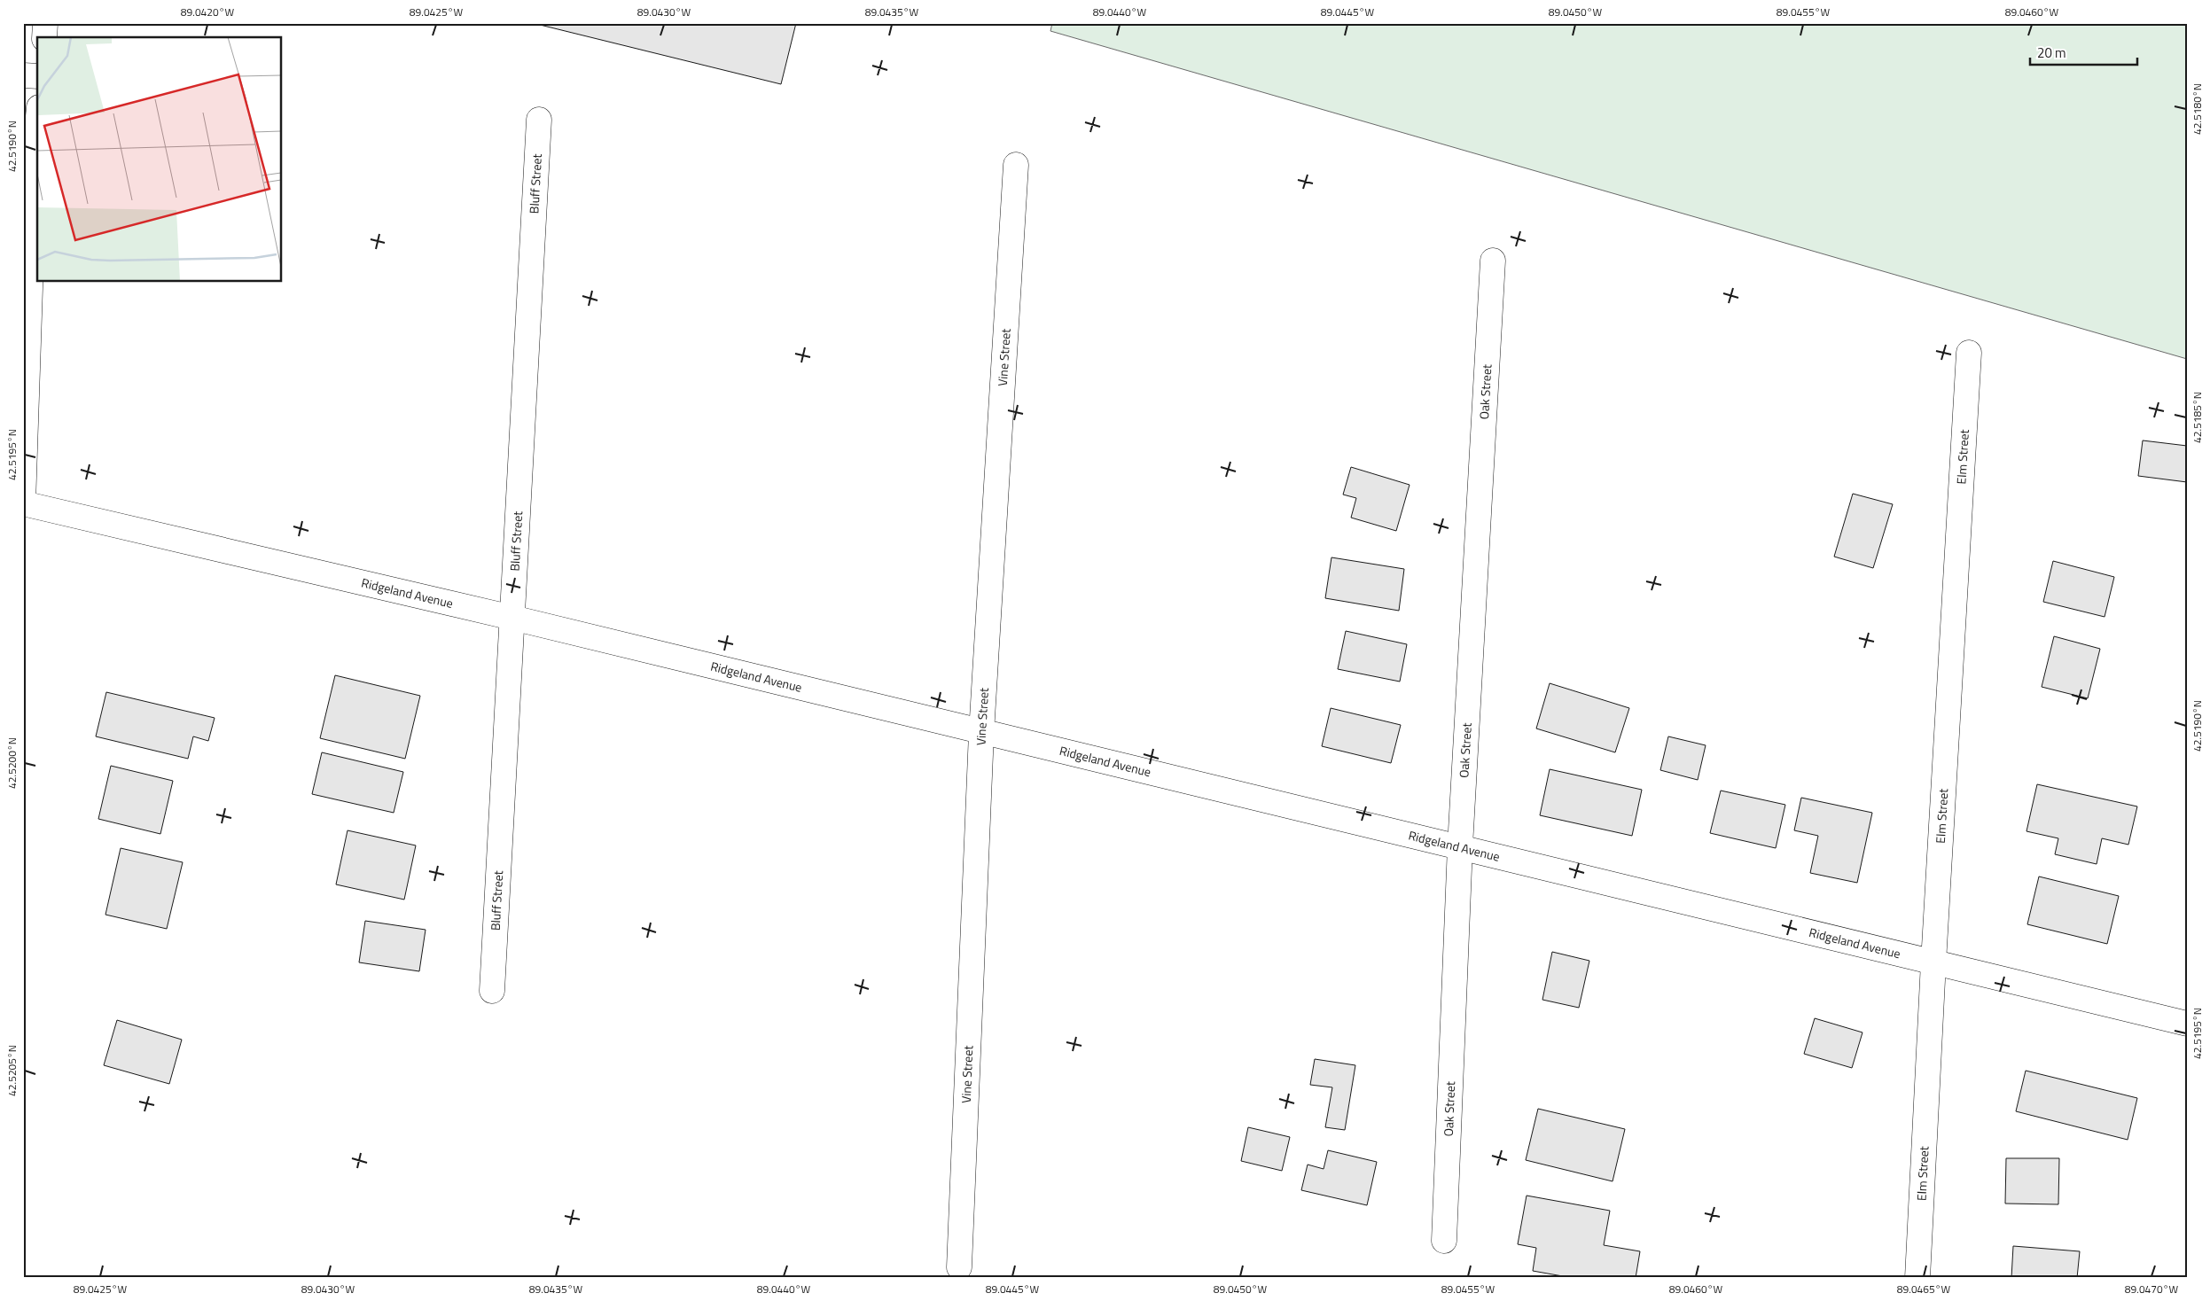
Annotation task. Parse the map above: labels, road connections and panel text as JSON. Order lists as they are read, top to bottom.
{
  "streets": {
    "street": [
      "Bluff Street",
      "Vine Street",
      "Oak Street",
      "Elm Street",
      "Ridgeland Avenue"
    ]
  },
  "crossings": [
    ["Bluff Street", "Ridgeland Avenue"],
    ["Vine Street", "Ridgeland Avenue"],
    ["Oak Street", "Ridgeland Avenue"],
    ["Elm Street", "Ridgeland Avenue"]
  ],
  "scale_bar": "20 m",
  "coordinates": [
    "89.0420°W",
    "89.0425°W",
    "89.0430°W",
    "89.0435°W",
    "89.0440°W",
    "89.0445°W",
    "89.0450°W",
    "89.0455°W",
    "89.0460°W",
    "42.5180°N",
    "42.5190°N",
    "42.5185°N",
    "42.5195°N",
    "42.5200°N",
    "42.5205°N",
    "89.0465°W",
    "89.0470°W"
  ]
}
